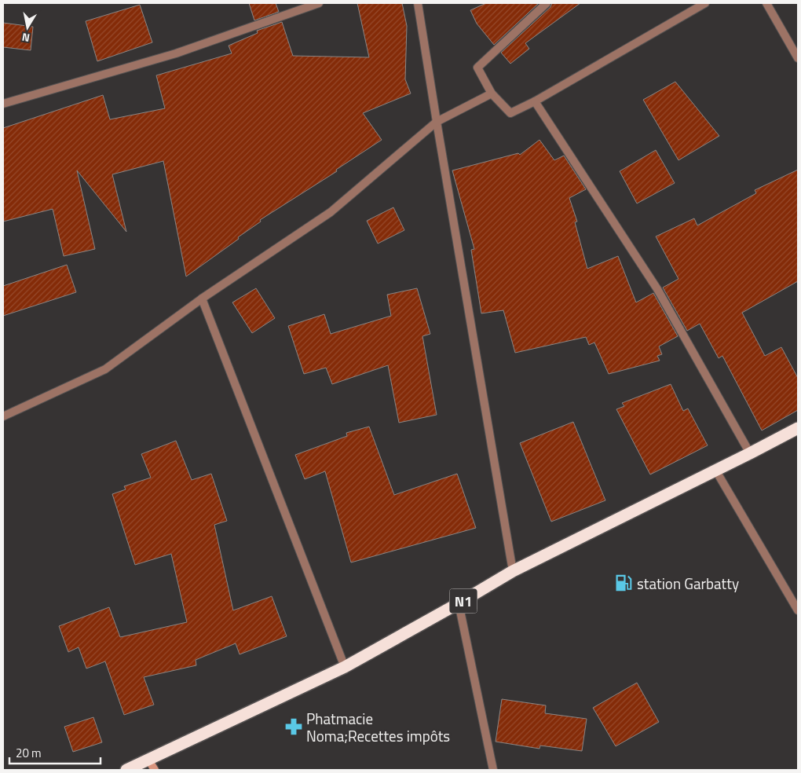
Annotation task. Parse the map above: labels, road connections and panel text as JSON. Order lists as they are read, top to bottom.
{
  "streets": {
    "highway": ["N1"]
  },
  "places": {
    "fuel station": ["station Garbatty"],
    "pharmacy": ["Phatmacie Noma;Recettes impôts"]
  },
  "scale_bar": "20 m",
  "north": "bottom"
}
